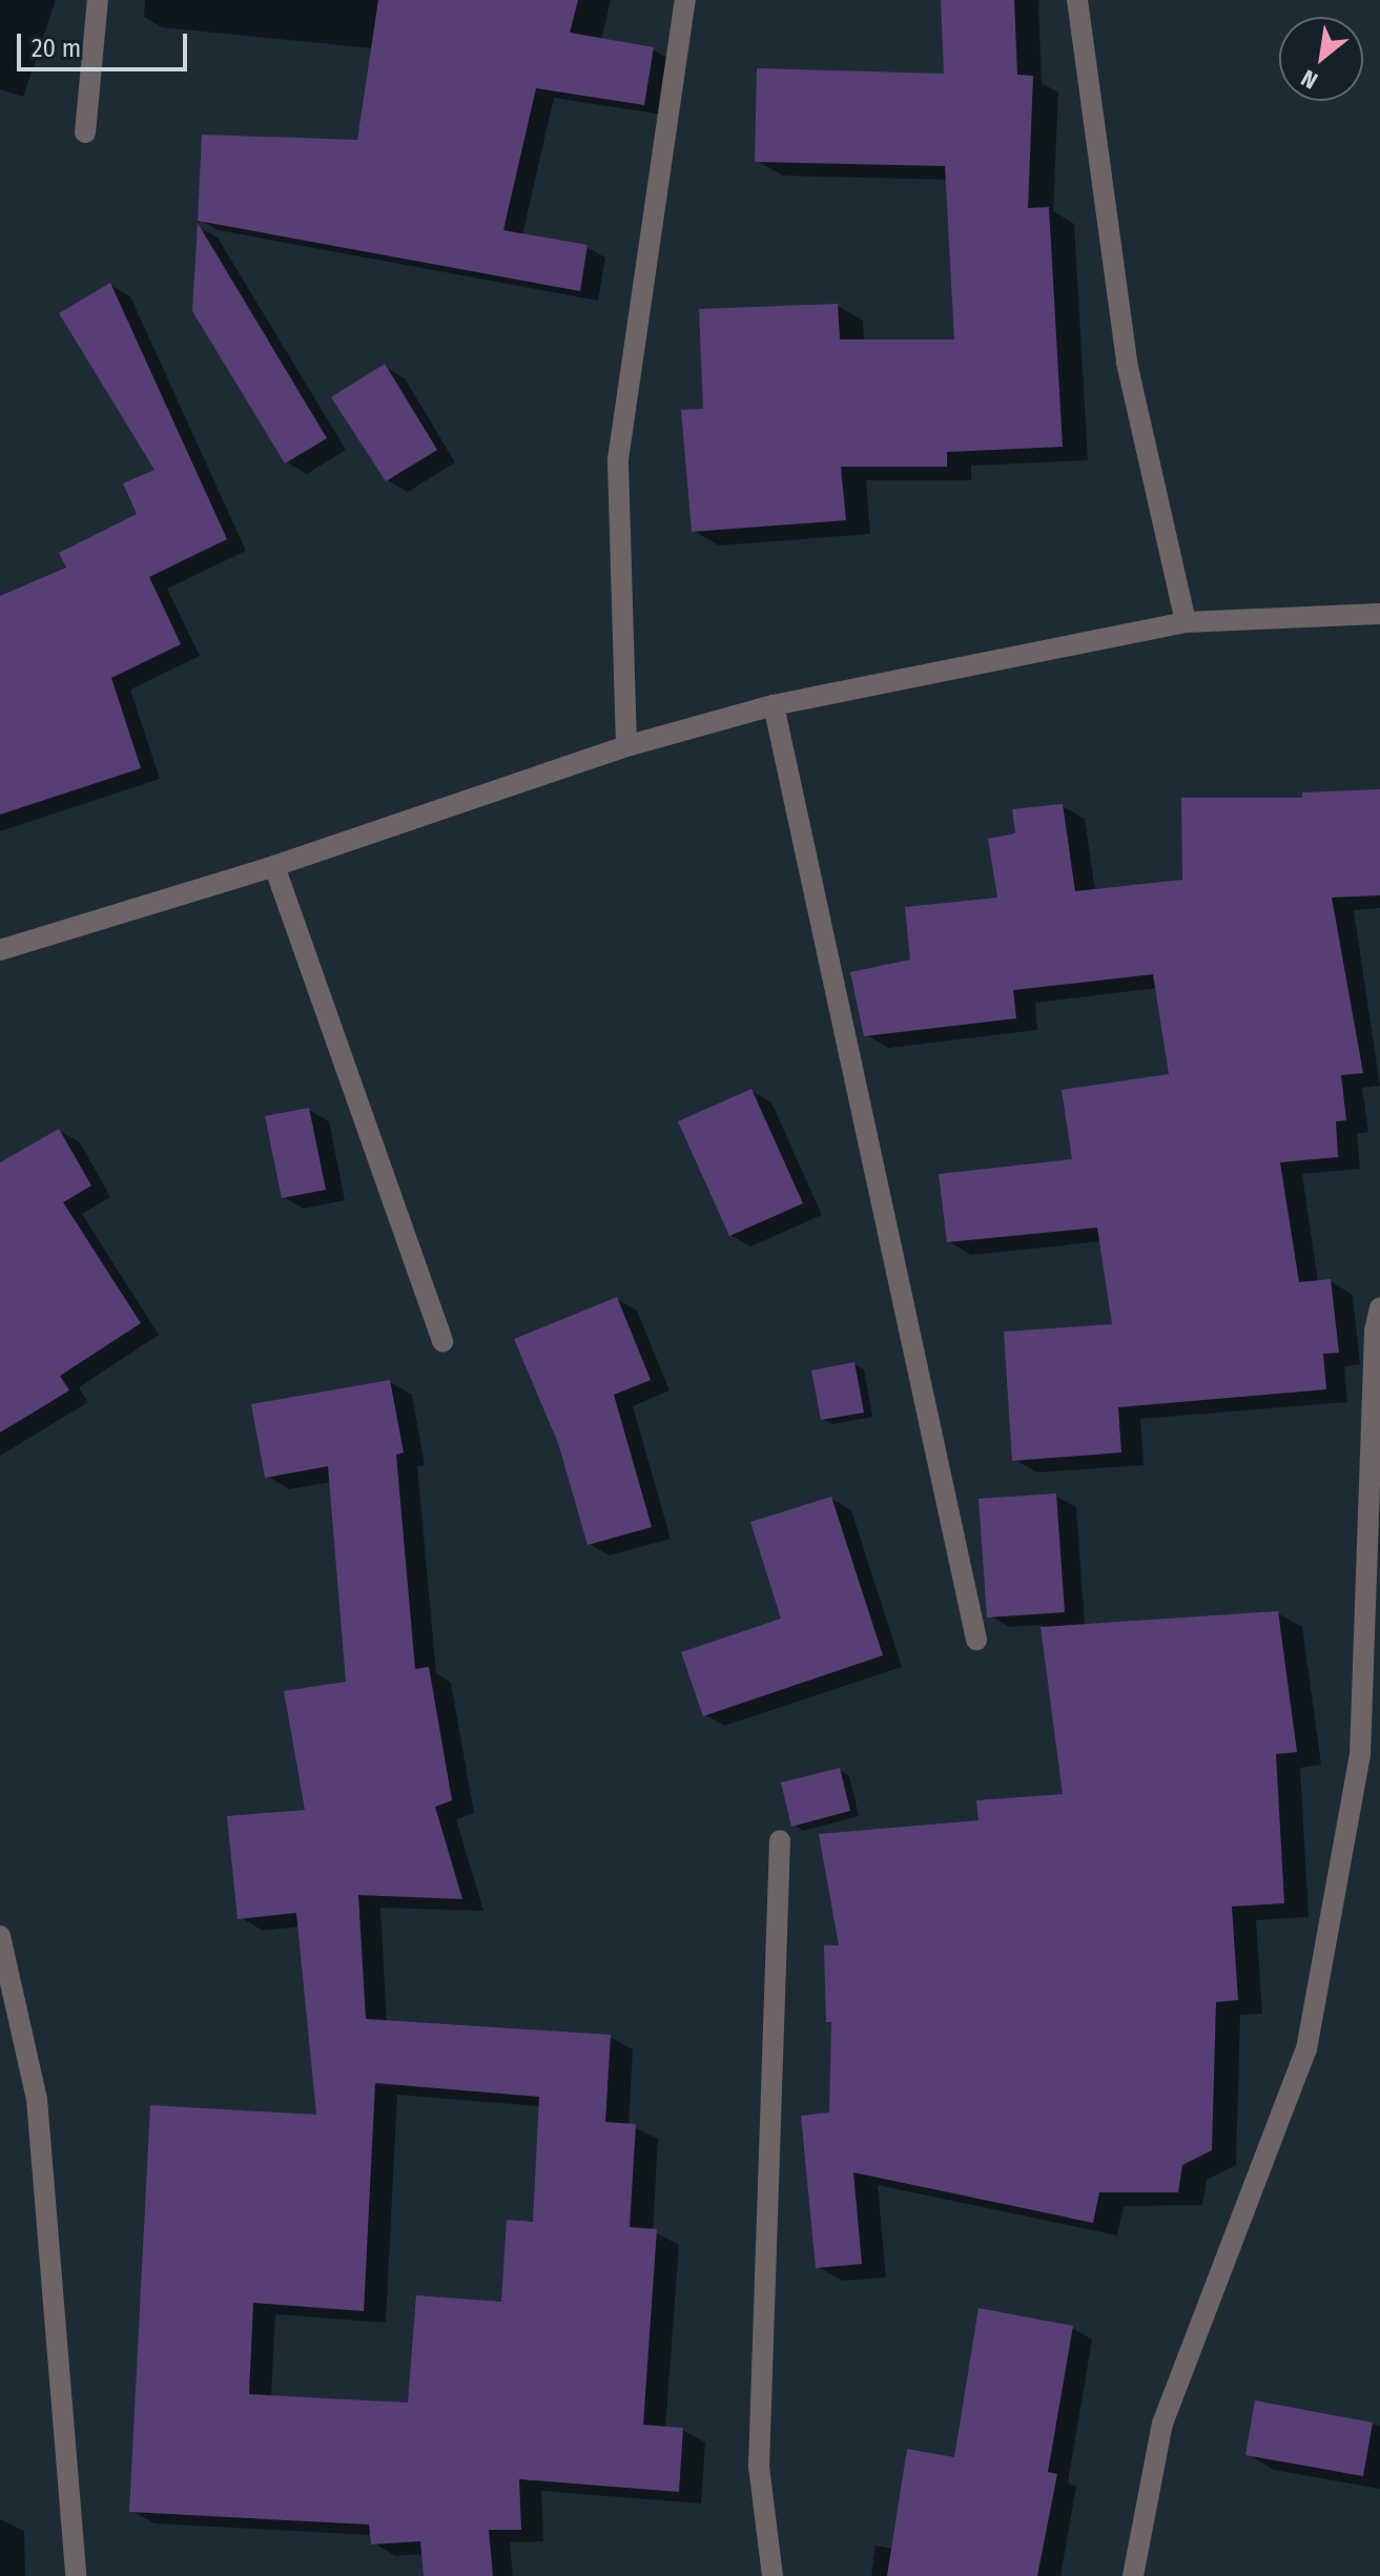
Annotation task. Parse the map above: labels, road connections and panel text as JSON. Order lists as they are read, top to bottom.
{
  "scale_bar": "20 m",
  "north": "bottom left"
}
